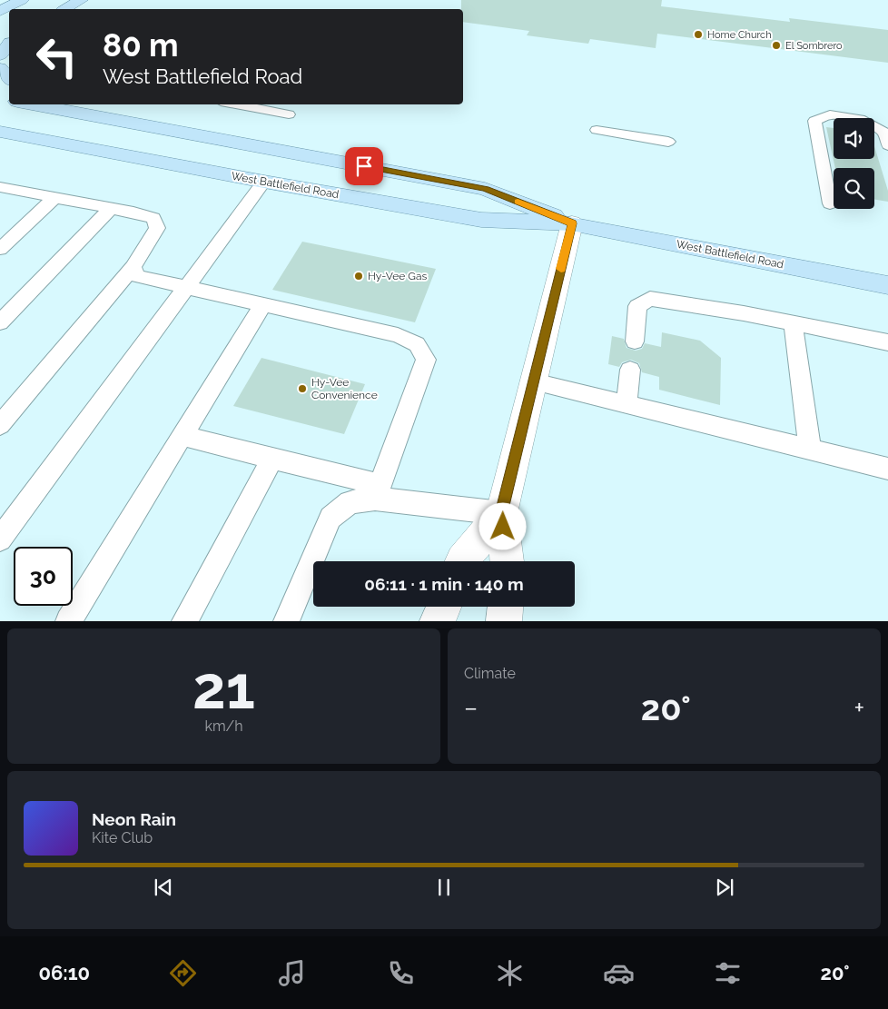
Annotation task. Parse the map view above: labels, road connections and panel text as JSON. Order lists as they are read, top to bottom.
{
  "streets": {
    "main road": ["West Battlefield Road"]
  },
  "places": [
    "Home Church",
    "El Sombrero",
    "Hy-Vee Gas",
    "Hy-Vee Convenience"
  ],
  "page": {
    "turn": ["80 m", "West Battlefield Road"],
    "limit": "30",
    "trip": "06:11 · 1 min · 140 m",
    "tile": [
      ["21", "km/h"],
      "Climate"
    ],
    "heat": ["−", "20°", "+"],
    "song": ["Neon Rain", "Kite Club"],
    "tabs": ["06:10", "20°"]
  }
}
